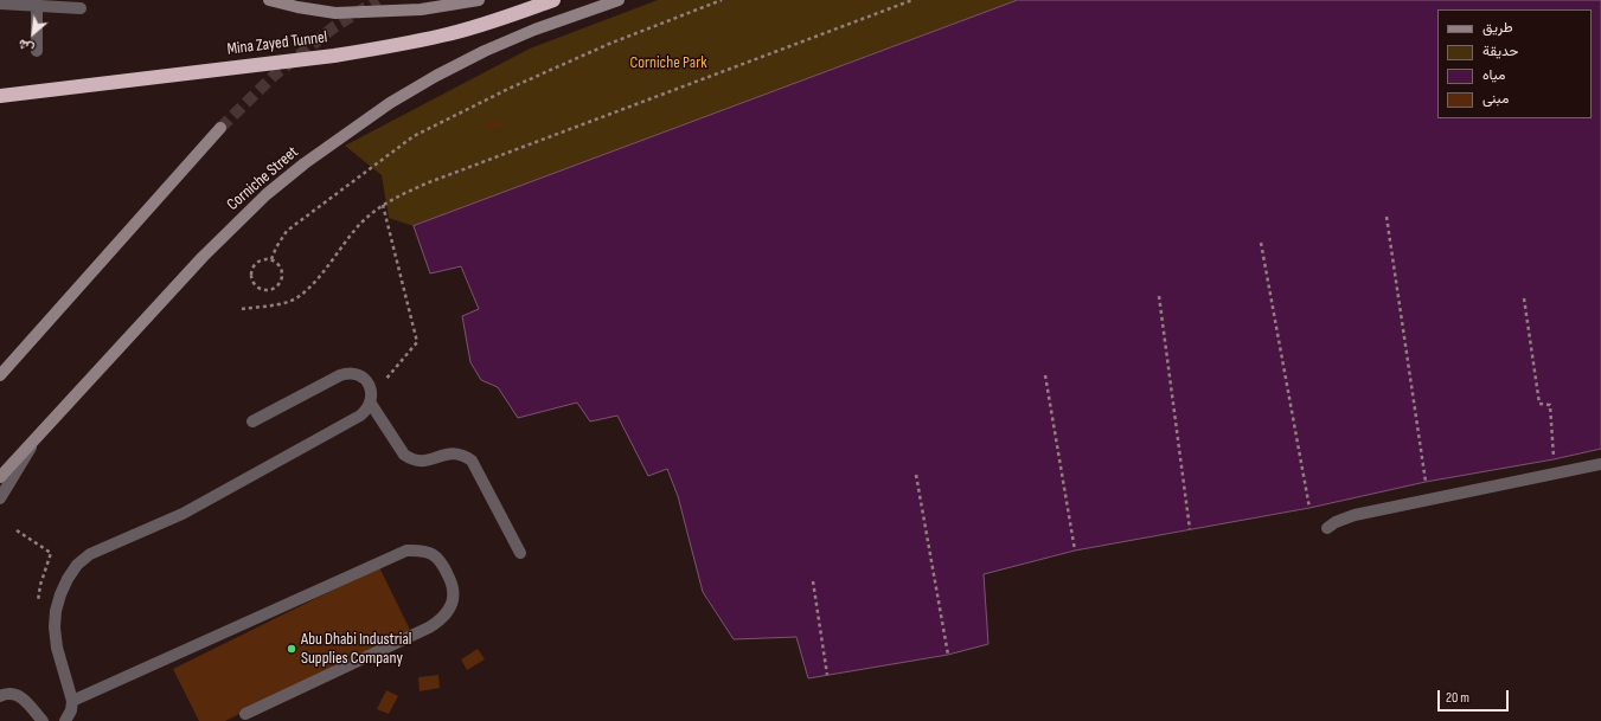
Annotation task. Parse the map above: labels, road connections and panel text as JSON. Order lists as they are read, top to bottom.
{
  "streets": {
    "highway": ["Mina Zayed Tunnel"],
    "street": ["Corniche Street"]
  },
  "parks": ["Corniche Park"],
  "places": ["Abu Dhabi Industrial Supplies Company"],
  "legend": [
    "طريق",
    "حديقة",
    "مياه",
    "مبنى"
  ],
  "scale_bar": "20 m",
  "north": "bottom left"
}
